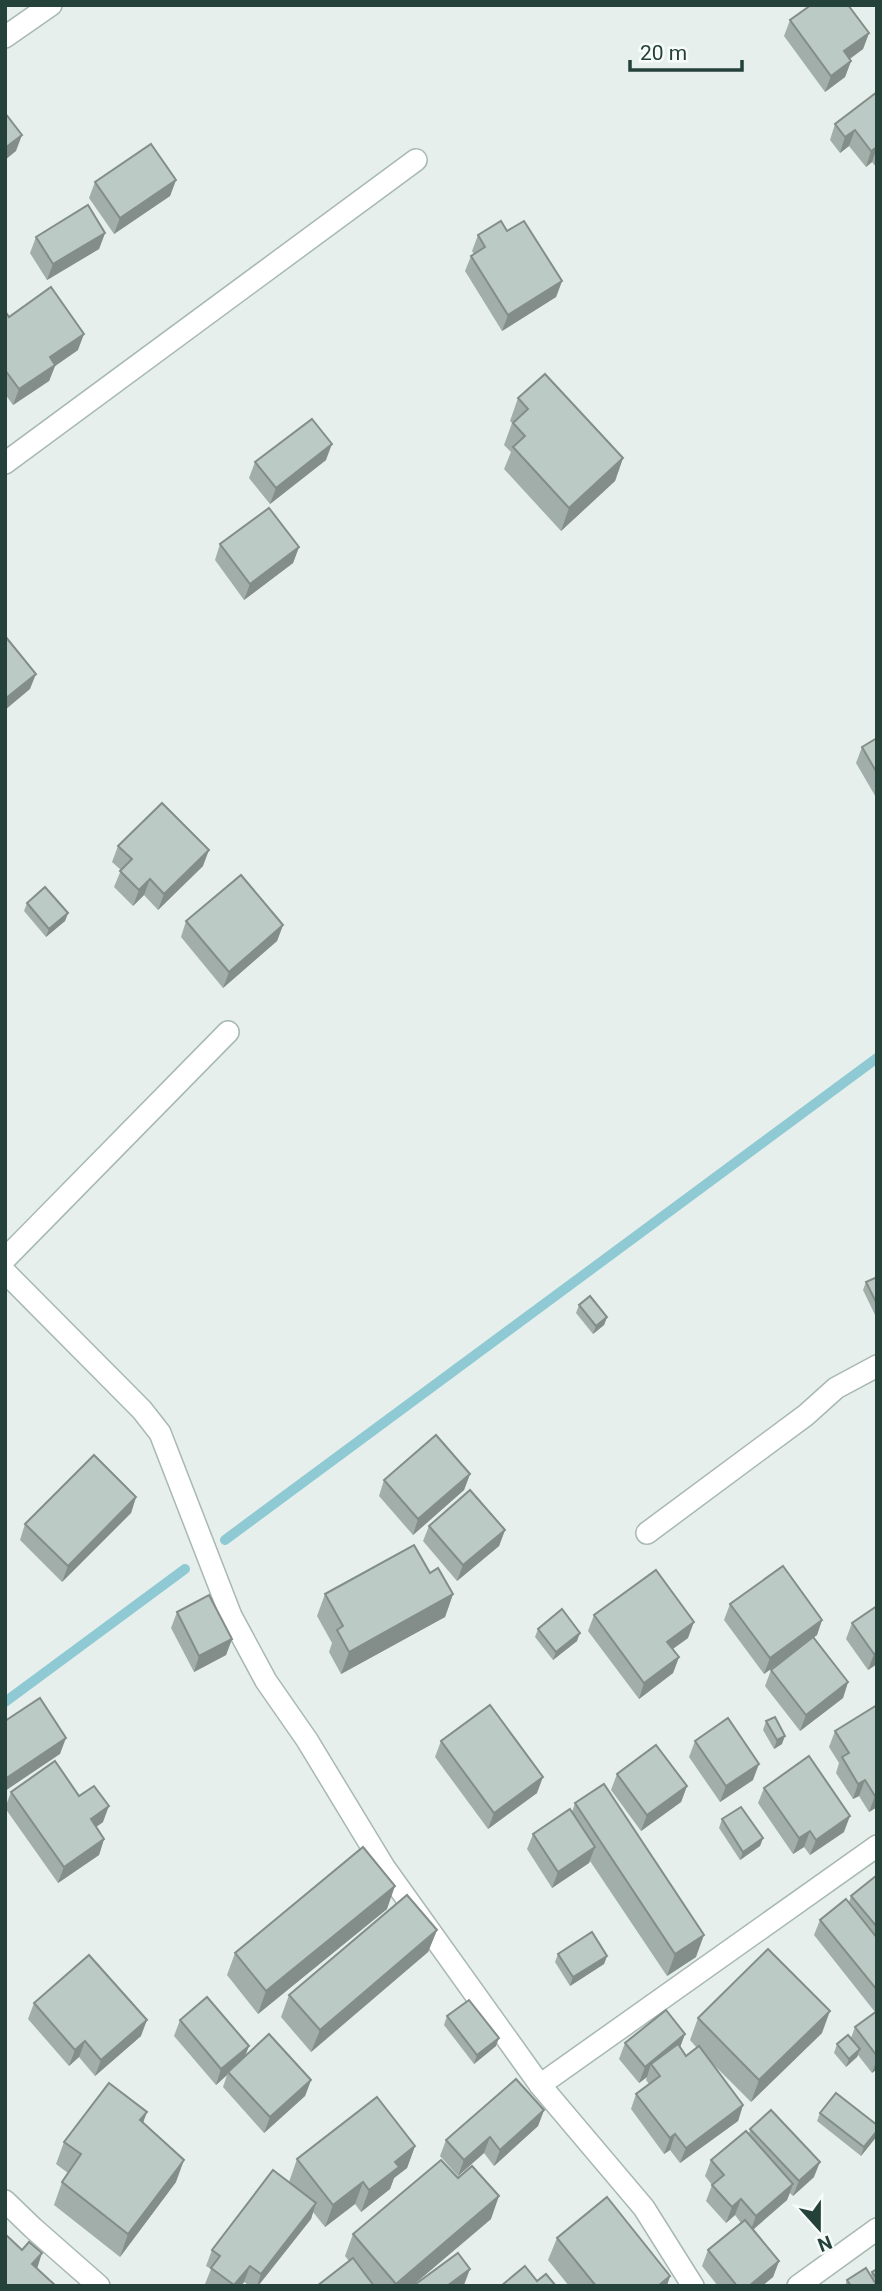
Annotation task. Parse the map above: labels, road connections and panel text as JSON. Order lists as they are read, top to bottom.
{
  "scale_bar": "20 m",
  "north": "bottom"
}
